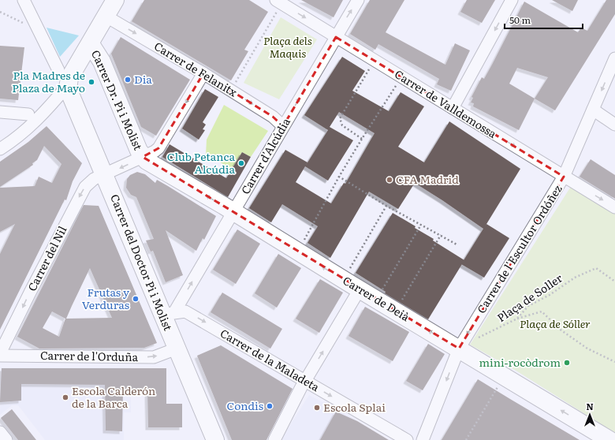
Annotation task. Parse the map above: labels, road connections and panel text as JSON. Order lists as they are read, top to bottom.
{
  "streets": {
    "street": [
      "Carrer de Felanitx",
      "Carrer Dr. Pi i Molist",
      "Carrer de Valldemossa",
      "Carrer d'Alcúdia",
      "Carrer de l'Escultor Ordóñez",
      "Carrer del Nil",
      "Carrer del Doctor Pi i Molist",
      "Carrer de Deià",
      "Carrer de l'Orduña",
      "Carrer de la Maladeta"
    ],
    "path": ["Plaça de Soller"]
  },
  "crossings": [
    ["Carrer de Felanitx", "Carrer d'Alcúdia"],
    ["Carrer de Felanitx", "Carrer del Nil"],
    ["Carrer Dr. Pi i Molist", "Carrer del Nil"],
    ["Carrer Dr. Pi i Molist", "Carrer de Deià"],
    ["Carrer de Valldemossa", "Carrer d'Alcúdia"],
    ["Carrer de Valldemossa", "Carrer de l'Escultor Ordóñez"],
    ["Carrer d'Alcúdia", "Carrer del Doctor Pi i Molist"],
    ["Carrer d'Alcúdia", "Carrer de Deià"],
    ["Carrer d'Alcúdia", "Carrer de la Maladeta"],
    ["Carrer de l'Escultor Ordóñez", "Carrer de Deià"],
    ["Carrer del Nil", "Carrer del Doctor Pi i Molist"],
    ["Carrer del Nil", "Carrer de Deià"],
    ["Carrer del Doctor Pi i Molist", "Carrer de l'Orduña"],
    ["Carrer del Doctor Pi i Molist", "Carrer de la Maladeta"]
  ],
  "one_way": [
    "Carrer de Felanitx",
    "Carrer de Valldemossa",
    "Carrer d'Alcúdia",
    "Carrer de l'Escultor Ordóñez",
    "Carrer del Nil",
    "Carrer de Deià",
    "Carrer de l'Orduña",
    "Carrer de la Maladeta"
  ],
  "parks": ["Plaça dels Maquis", "Plaça de Sóller"],
  "places": [
    "Dia",
    "Pla Madres de Plaza de Mayo",
    "Club Petanca Alcúdia",
    "CFA Madrid",
    "Frutas y Verduras",
    "mini-rocòdrom",
    "Escola Calderón de la Barca",
    "Condis",
    "Escola Splai"
  ],
  "scale_bar": "50 m",
  "north": "top"
}
